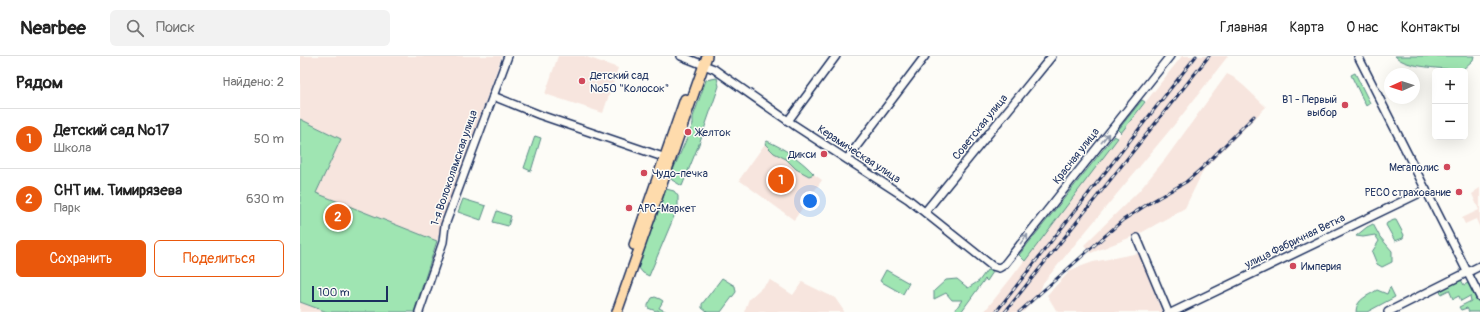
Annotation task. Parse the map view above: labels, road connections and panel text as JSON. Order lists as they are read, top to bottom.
{
  "streets": {
    "street": [
      "Советская улица",
      "Керамическая улица",
      "Красная улица",
      "1-я Волоколамская улица",
      "улица Фабричная Ветка"
    ]
  },
  "crossings": [
    ["Советская улица", "Керамическая улица"],
    ["Керамическая улица", "Красная улица"]
  ],
  "one_way": ["Красная улица"],
  "places": [
    "Детский сад №50 \"Колосок\"",
    "В1 - Первый выбор",
    "Желток",
    "Дикси",
    "Мегаполис",
    "Чудо-печка",
    "РЕСО страхование",
    "АРС-Маркет",
    "Империя"
  ],
  "scale_bar": "100 m",
  "north": "left",
  "page": {
    "header": "Nearbee",
    "search": "Поиск",
    "nav": [
      "Главная",
      "Карта",
      "О нас",
      "Контакты"
    ],
    "heading": ["Рядом", "Найдено: 2"],
    "map_buttons": ["+", "−"],
    "list": [
      {
        "mark": "1",
        "name": "Детский сад №17",
        "note": "Школа",
        "value": "50 m"
      },
      {
        "mark": "2",
        "name": "СНТ им. Тимирязева",
        "note": "Парк",
        "value": "630 m"
      }
    ],
    "pins": ["1", "2"],
    "buttons": ["Сохранить", "Поделиться"],
    "scale": "100 m"
  }
}
